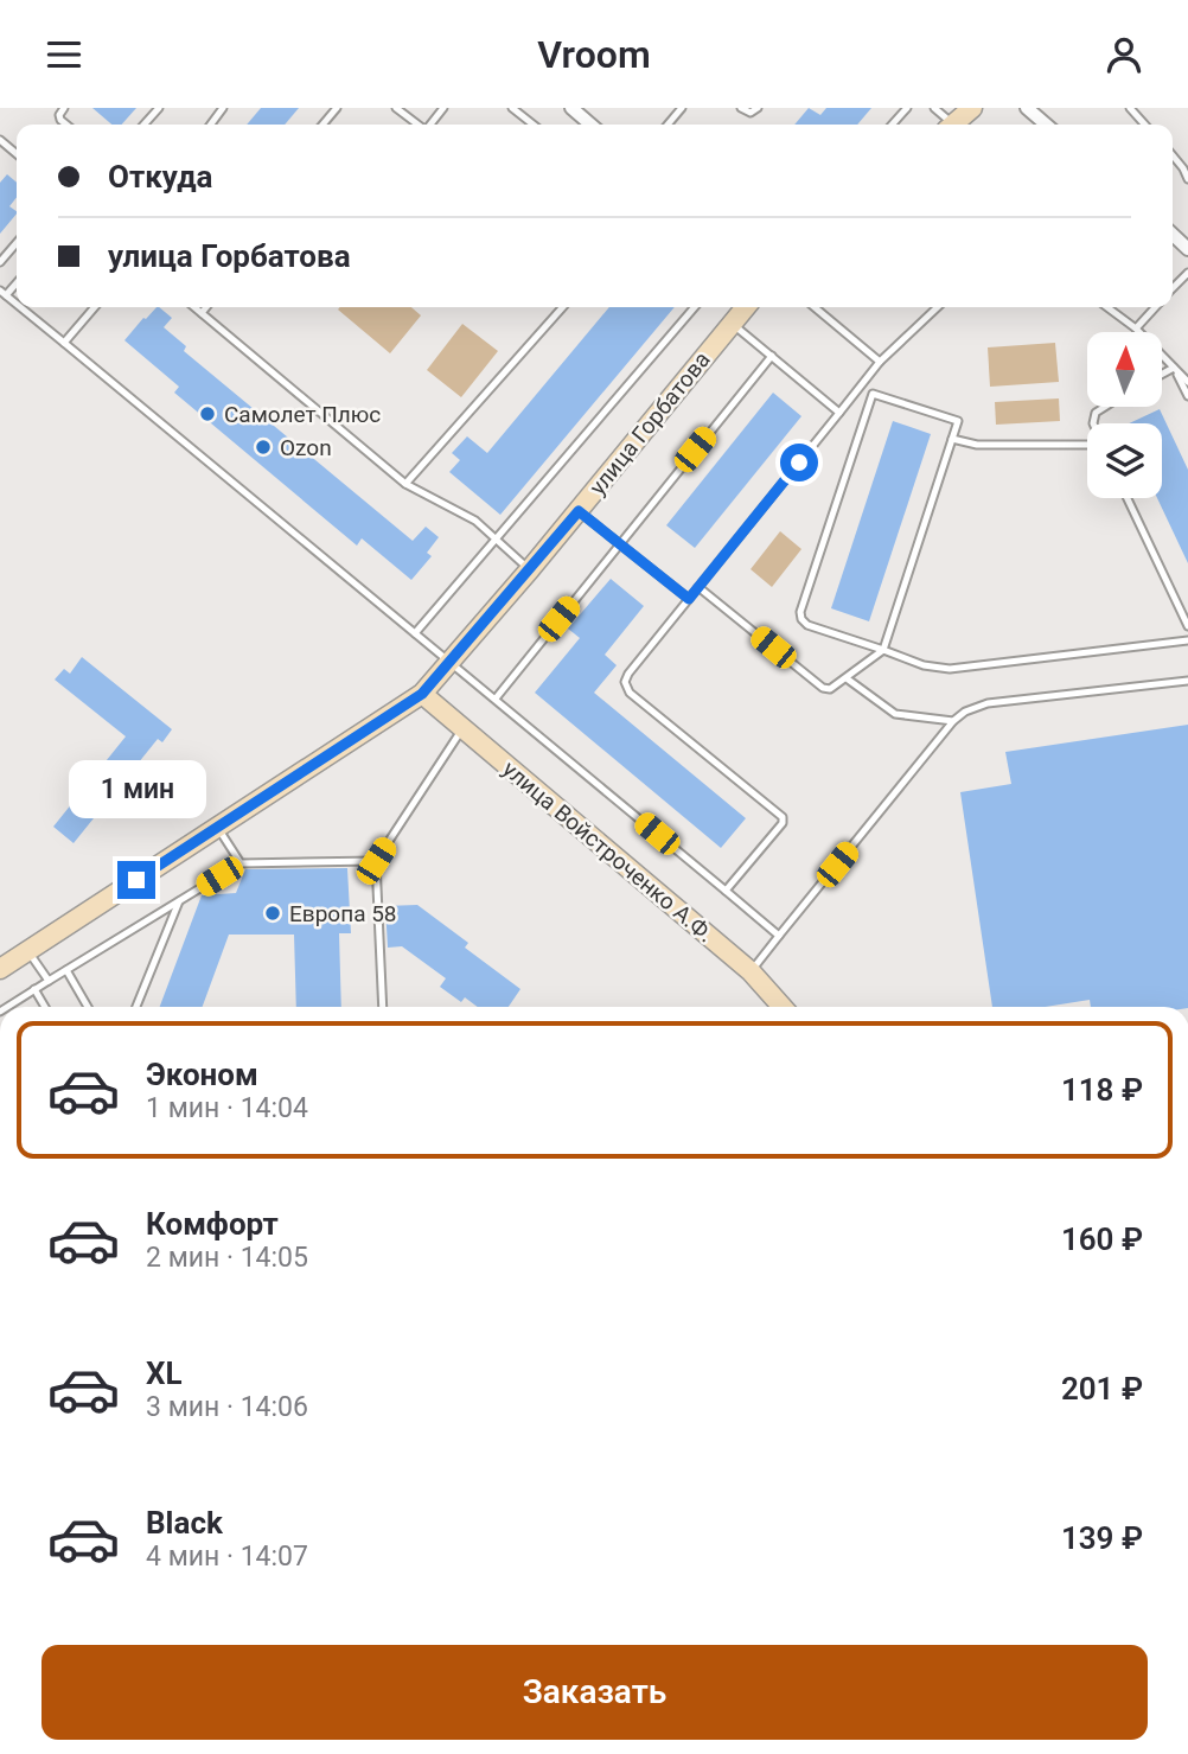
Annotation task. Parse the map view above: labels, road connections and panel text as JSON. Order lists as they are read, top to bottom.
{
  "streets": {
    "main road": ["улица Горбатова", "улица Войстроченко А.Ф."]
  },
  "crossings": [
    ["улица Горбатова", "улица Войстроченко А.Ф."]
  ],
  "places": ["Самолет Плюс", "Ozon", "Европа 58"],
  "north": "top",
  "page": {
    "header": "Vroom",
    "banner": ["Откуда", "улица Горбатова"],
    "bubble": "1 мин",
    "list": [
      {
        "name": "Эконом",
        "note": "1 мин · 14:04",
        "value": "118 ₽"
      },
      {
        "name": "Комфорт",
        "note": "2 мин · 14:05",
        "value": "160 ₽"
      },
      {
        "name": "XL",
        "note": "3 мин · 14:06",
        "value": "201 ₽"
      },
      {
        "name": "Black",
        "note": "4 мин · 14:07",
        "value": "139 ₽"
      }
    ],
    "buttons": "Заказать"
  }
}
